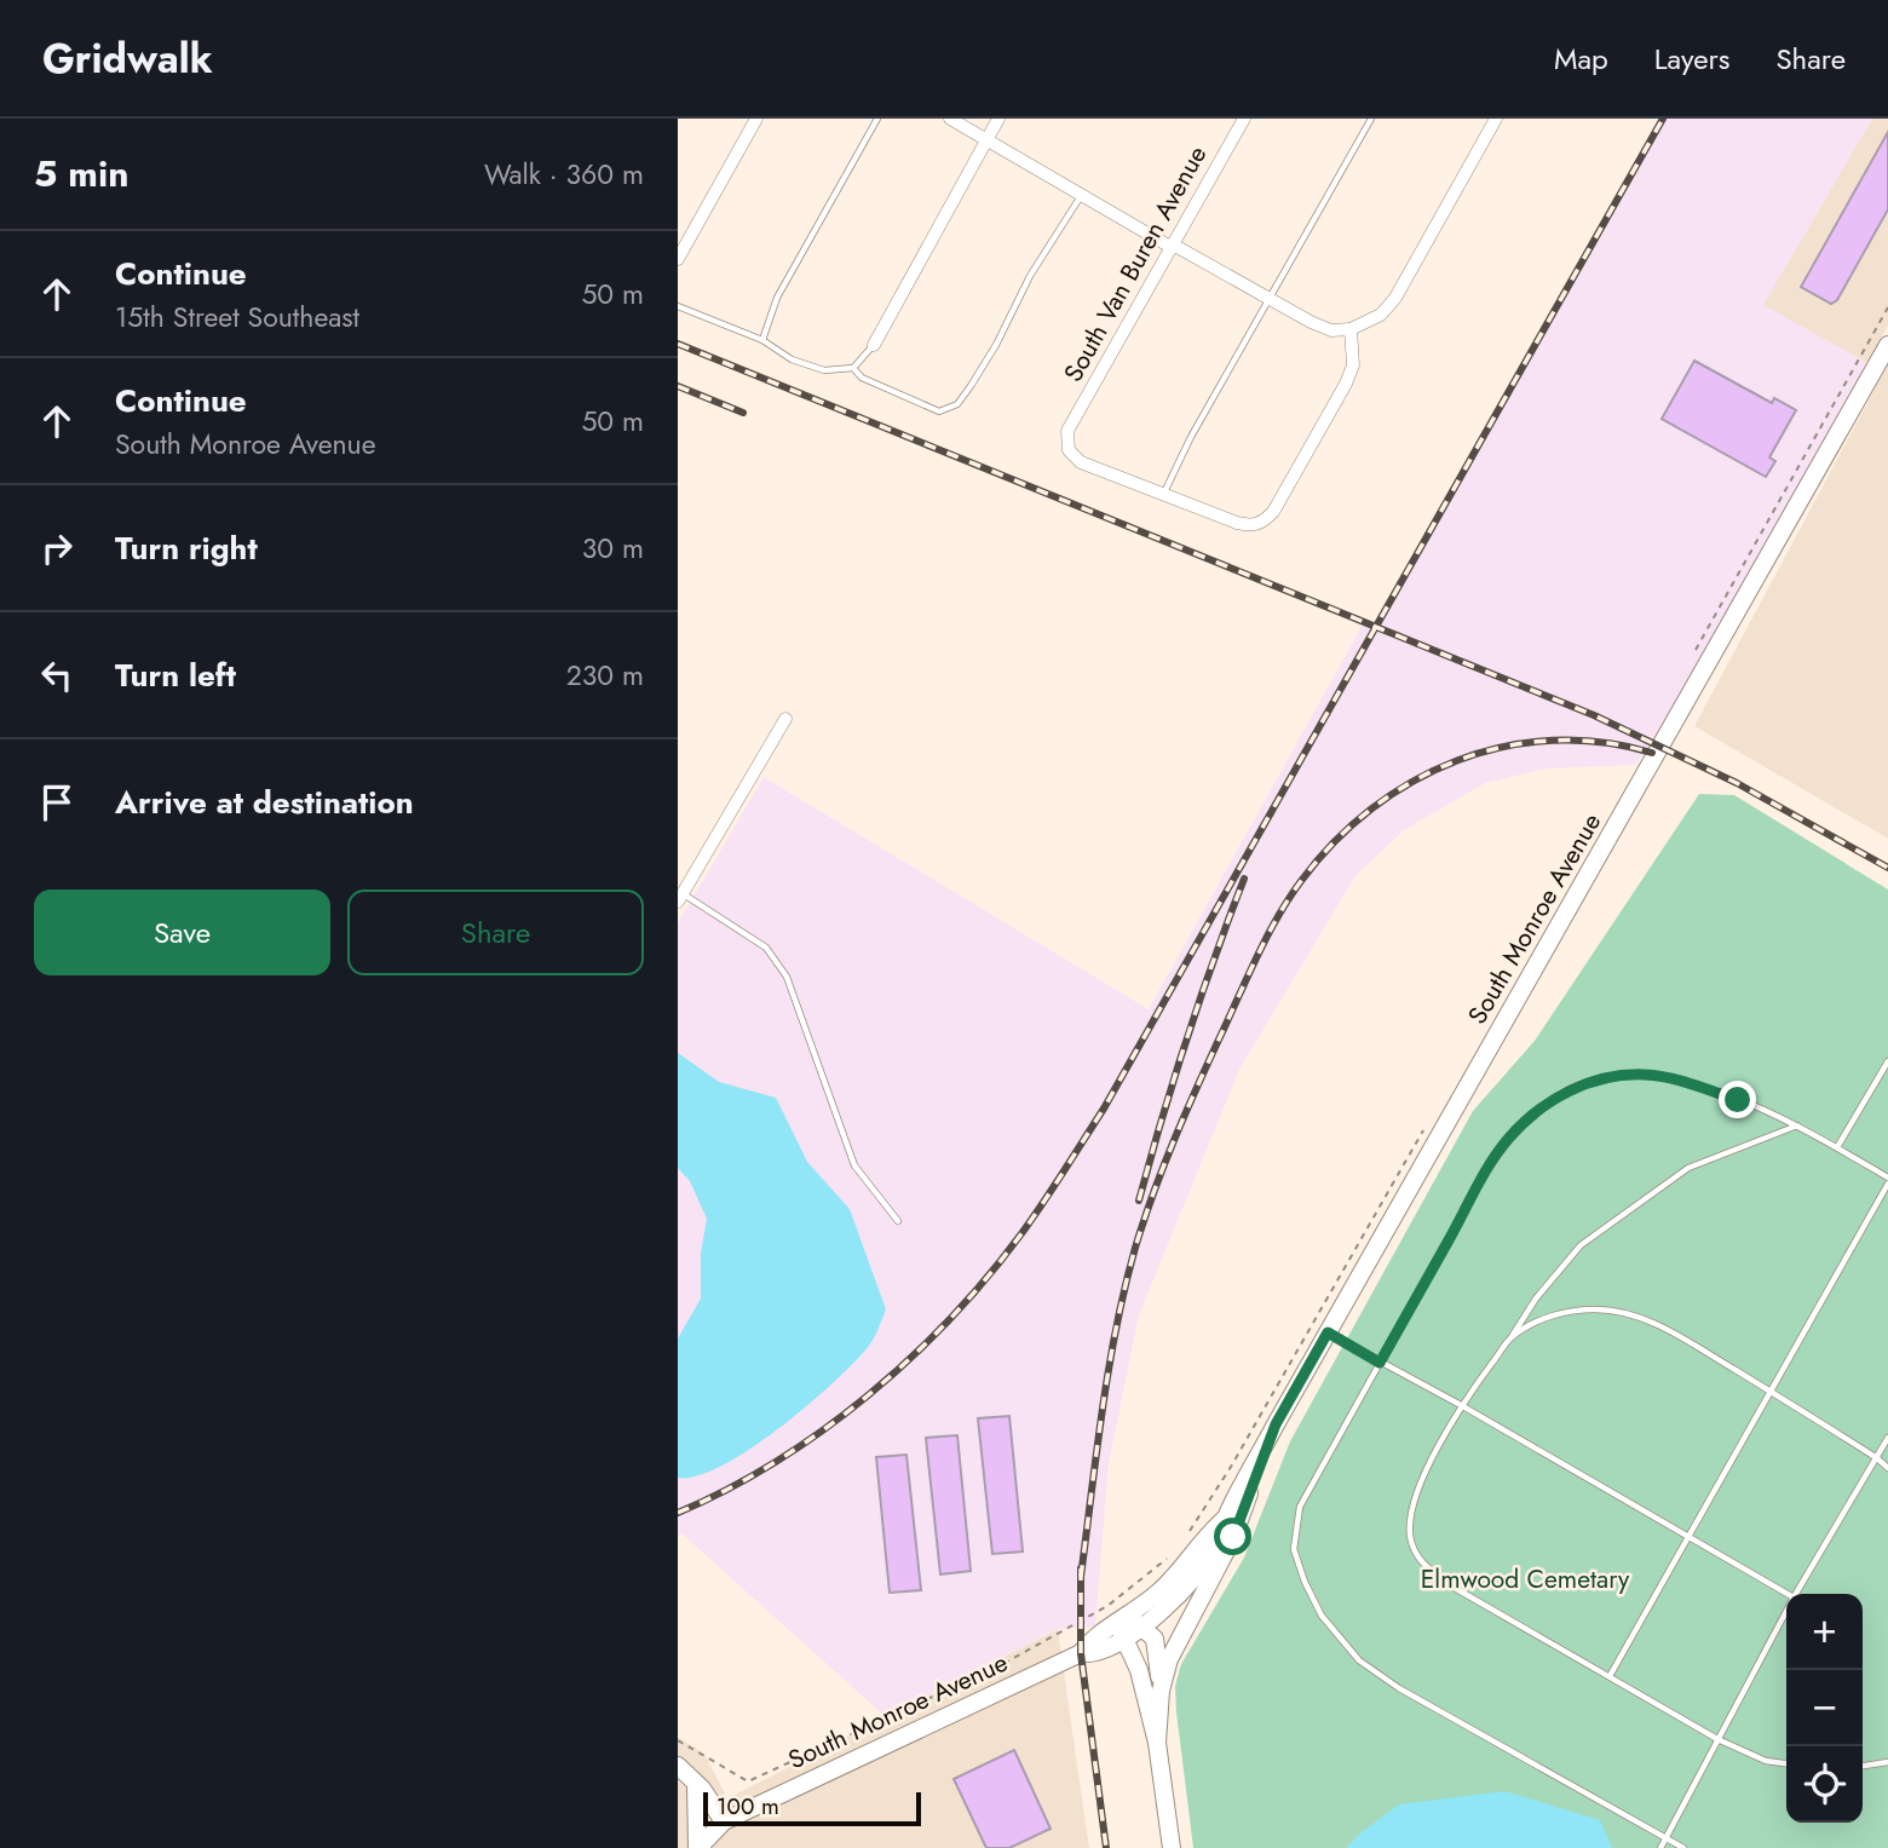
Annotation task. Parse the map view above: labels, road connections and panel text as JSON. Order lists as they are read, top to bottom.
{
  "streets": {
    "main road": ["South Monroe Avenue"],
    "street": ["South Van Buren Avenue"]
  },
  "parks": ["Elmwood Cemetary"],
  "scale_bar": "100 m",
  "page": {
    "header": "Gridwalk",
    "nav": ["Map", "Layers", "Share"],
    "heading": ["5 min", "Walk · 360 m"],
    "list": [
      ["Continue", "15th Street Southeast", "50 m"],
      ["Continue", "South Monroe Avenue", "50 m"],
      ["Turn right", "30 m"],
      ["Turn left", "230 m"],
      "Arrive at destination"
    ],
    "buttons": ["Save", "Share"],
    "map_buttons": ["+", "−"],
    "scale": "100 m"
  }
}
